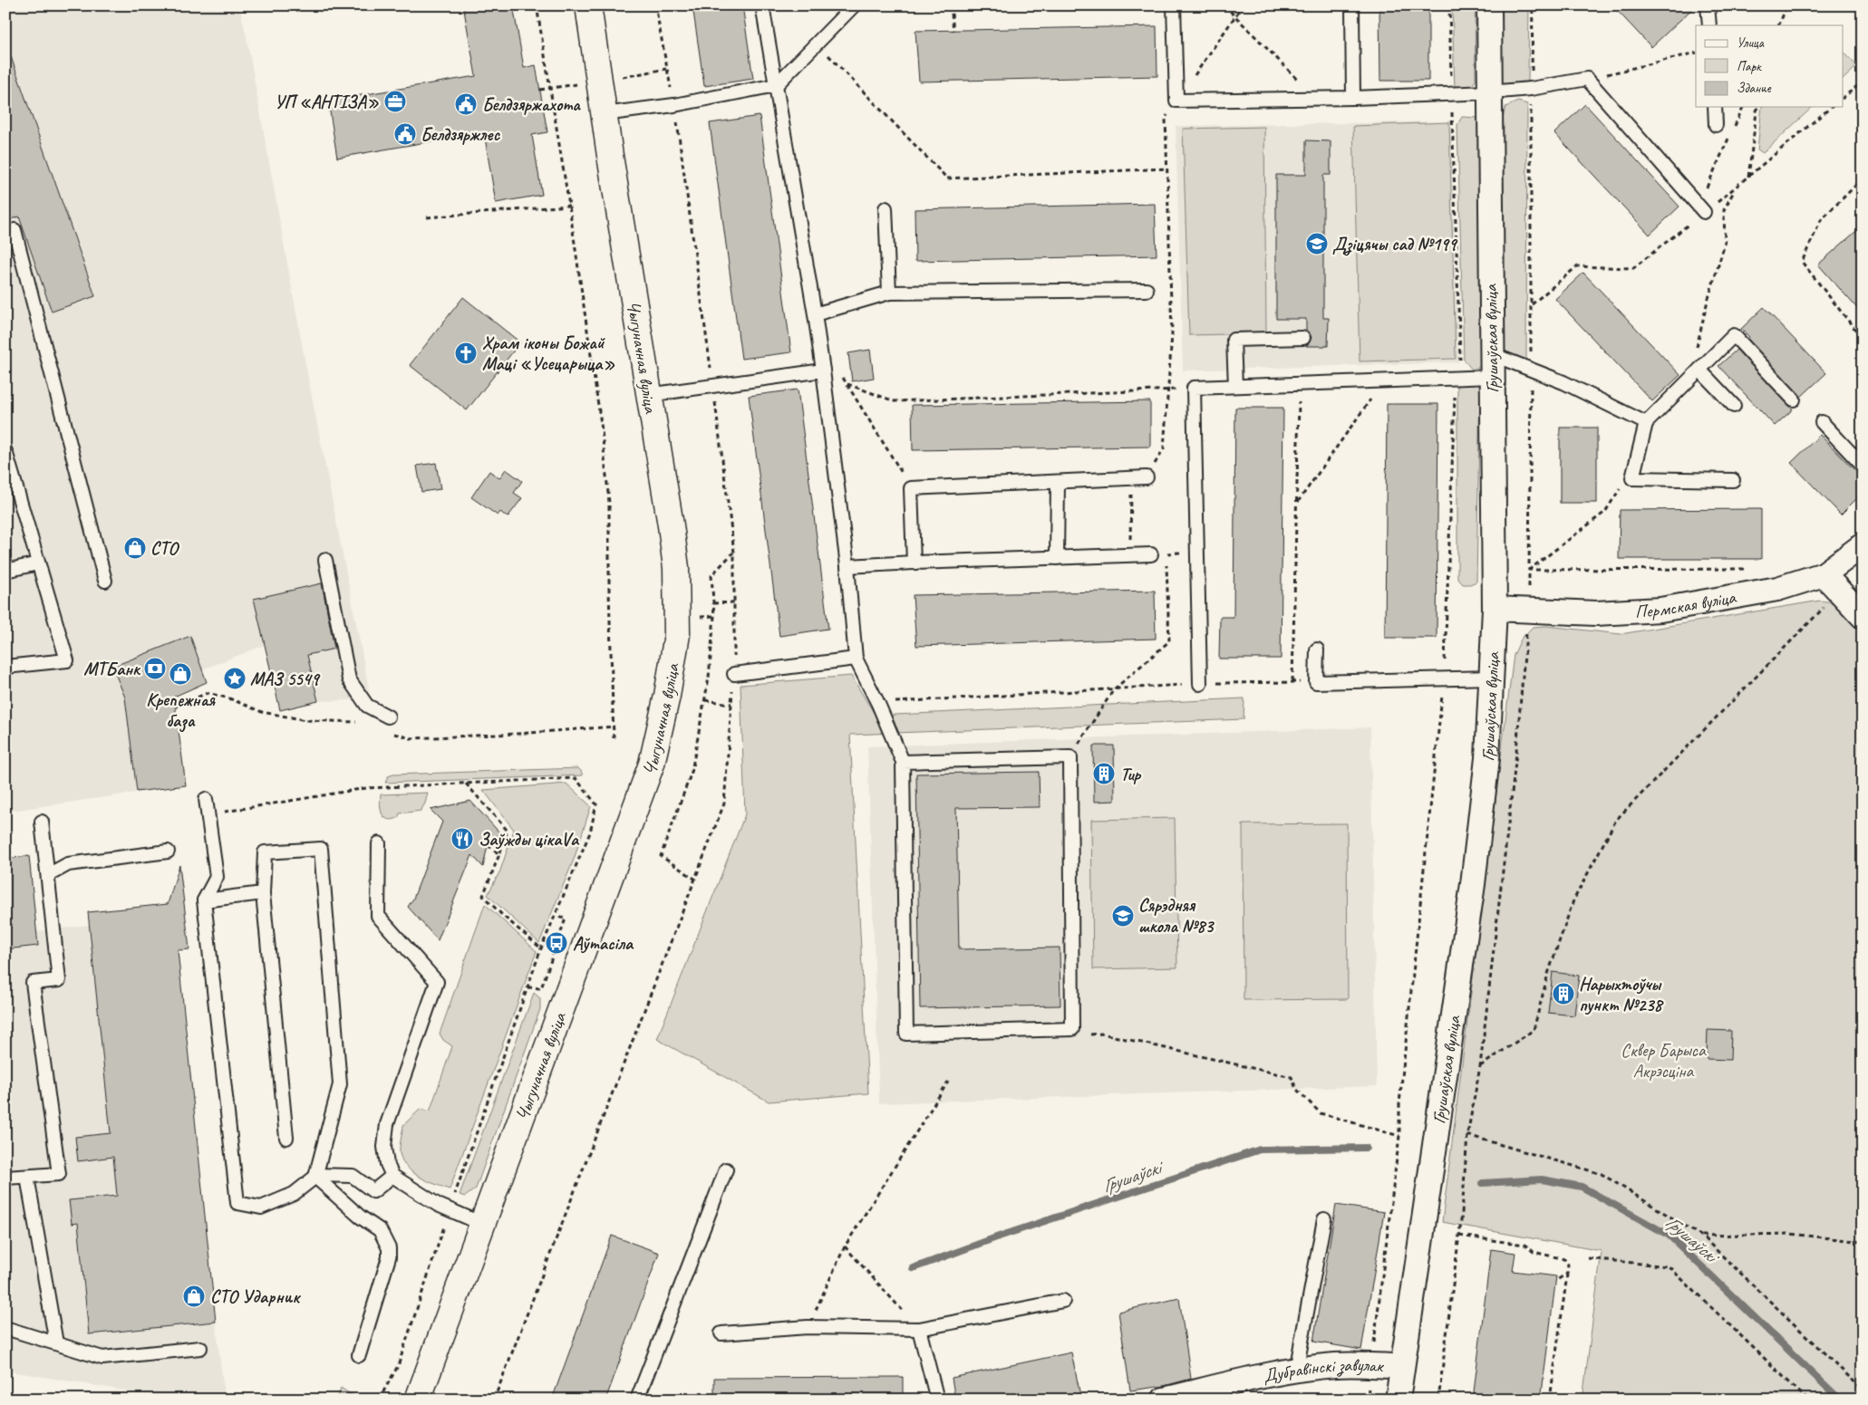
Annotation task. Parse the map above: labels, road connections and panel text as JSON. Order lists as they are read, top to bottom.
{
  "streets": {
    "main road": ["Чыгуначная вуліца"],
    "street": ["Грушаўская вуліца", "Пермская вуліца", "Дубравінскі завулак"]
  },
  "crossings": [
    ["Грушаўская вуліца", "Пермская вуліца"],
    ["Грушаўская вуліца", "Дубравінскі завулак"]
  ],
  "water": ["Грушаўскі"],
  "parks": ["Сквер Барыса Акрэсціна"],
  "places": {
    "office": ["УП «АНТIЗА»"],
    "public building": ["Белдзяржахота", "Белдзяржлес"],
    "school or university": ["Дзіцячы сад №199", "Сярэдняя школа №83"],
    "church": ["Храм іконы Божай Маці «Усецарыца»"],
    "shop": ["СТО", "Крепежная база", "СТО Ударник"],
    "bank": ["МТБанк"],
    "place": ["МАЗ 5549"],
    "building": ["Тир", "Нарыхтоўчы пункт №238"],
    "restaurant": ["Заўжды цікаVа"],
    "bus stop": ["Аўтасіла"]
  },
  "legend": ["Улица", "Парк", "Здание"]
}
